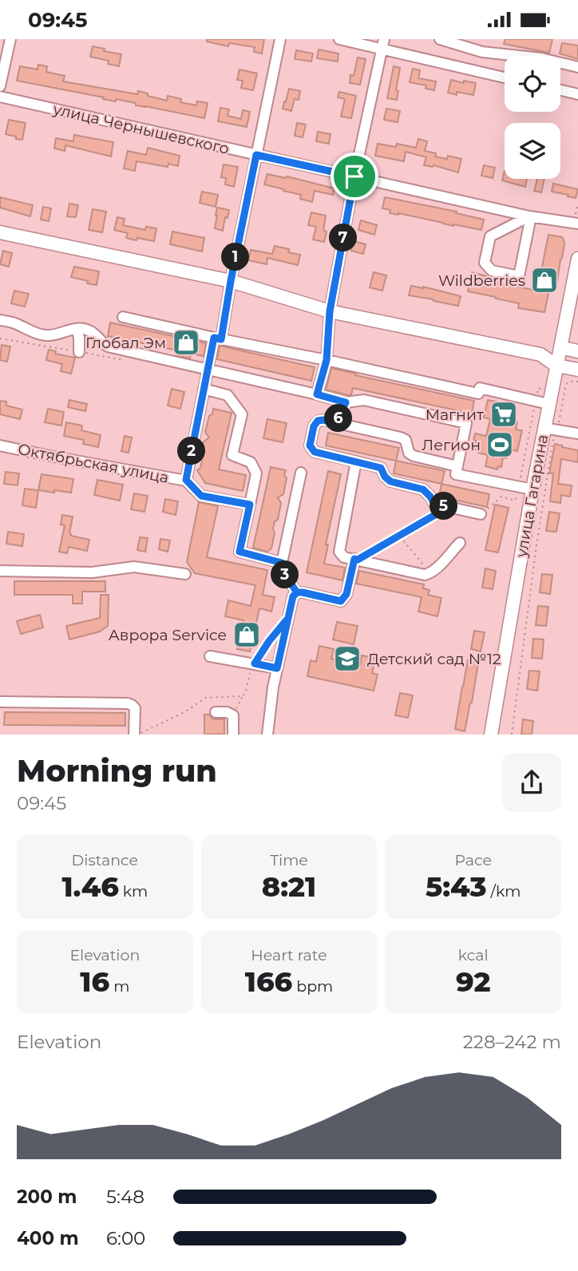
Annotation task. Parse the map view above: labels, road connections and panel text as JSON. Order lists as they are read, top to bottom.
{
  "streets": {
    "main road": ["улица Гагарина"],
    "street": ["улица Чернышевского", "Октябрьская улица"]
  },
  "places": {
    "shop": ["Wildberries", "Глобал Эм", "Аврора Service"],
    "supermarket": ["Магнит"],
    "sports": ["Легион"],
    "school or university": ["Детский сад №12"]
  },
  "page": {
    "status": "09:45",
    "pins": [
      "7",
      "1",
      "6",
      "2",
      "5",
      "3"
    ],
    "heading": ["Morning run", "09:45"],
    "stats": [
      ["Distance", "1.46 km"],
      ["Time", "8:21"],
      ["Pace", "5:43 /km"],
      ["Elevation", "16 m"],
      ["Heart rate", "166 bpm"],
      ["kcal", "92"]
    ],
    "chart": ["Elevation", "228–242 m"],
    "list": [
      {
        "name": "200 m",
        "note": "5:48"
      },
      {
        "name": "400 m",
        "note": "6:00"
      }
    ]
  }
}
